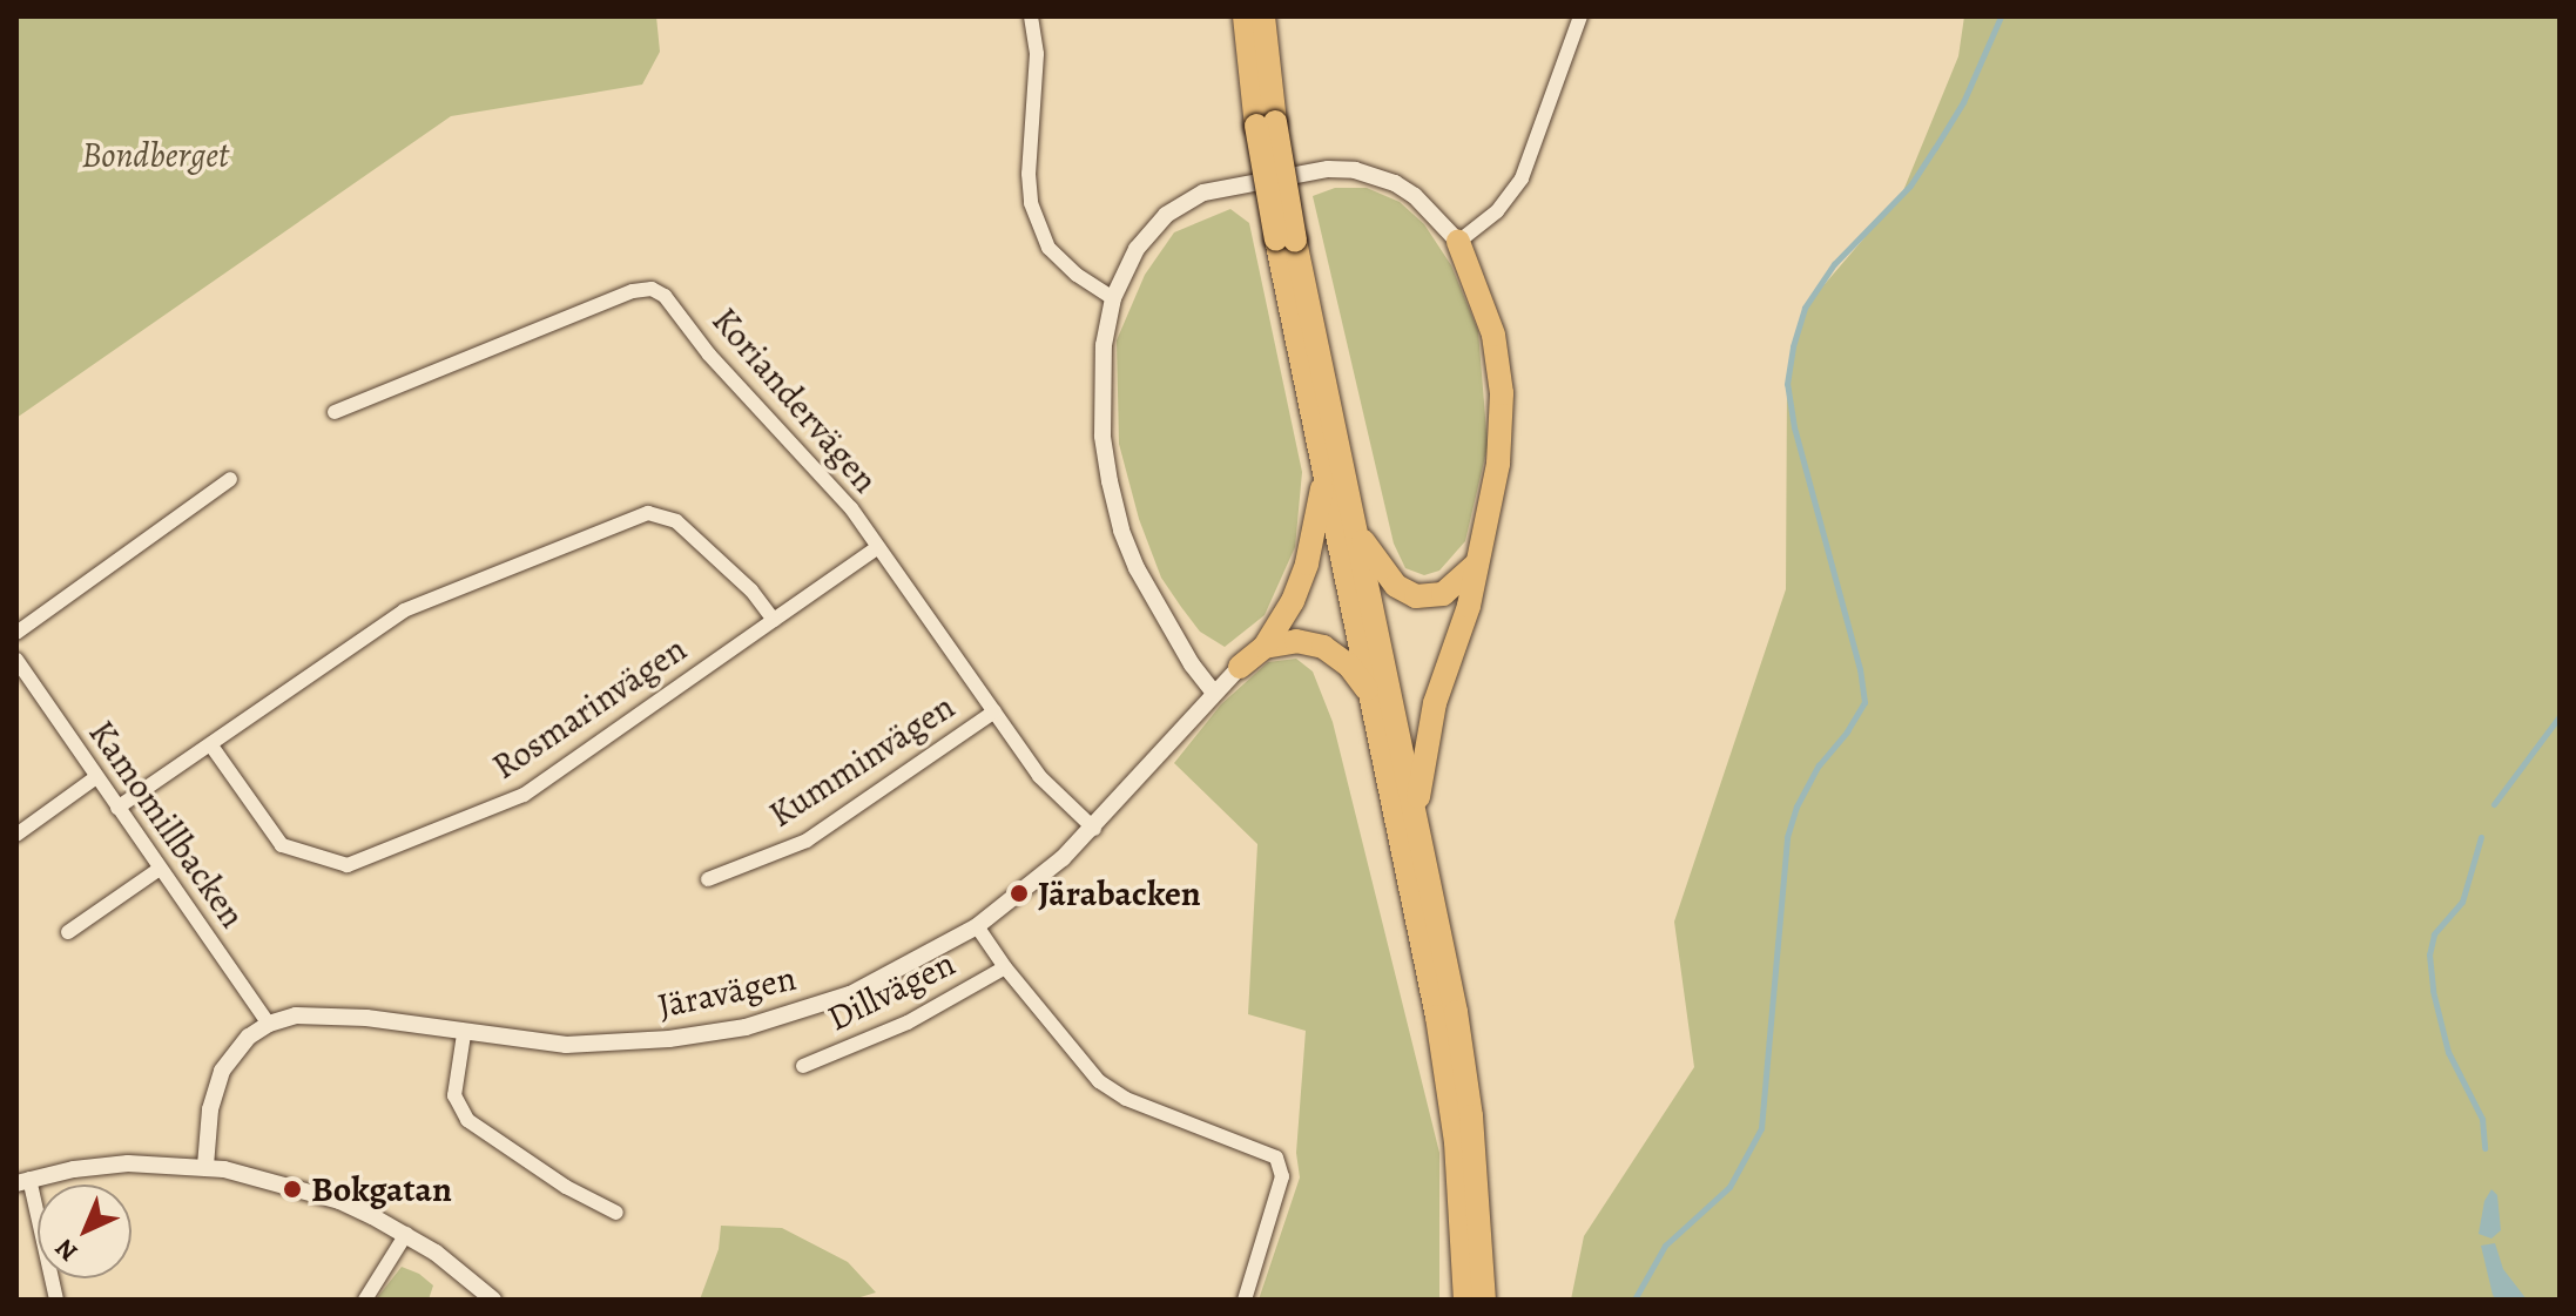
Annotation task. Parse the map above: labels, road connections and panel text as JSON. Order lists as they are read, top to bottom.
{
  "streets": {
    "street": [
      "Koriandervägen",
      "Rosmarinvägen",
      "Kumminvägen",
      "Kamomillbacken",
      "Dillvägen",
      "Järavägen"
    ]
  },
  "crossings": [
    ["Koriandervägen", "Rosmarinvägen"],
    ["Koriandervägen", "Kumminvägen"],
    ["Koriandervägen", "Järavägen"],
    ["Kamomillbacken", "Järavägen"]
  ],
  "parks": ["Bondberget"],
  "places": ["Järabacken", "Bokgatan"],
  "north": "bottom left"
}
